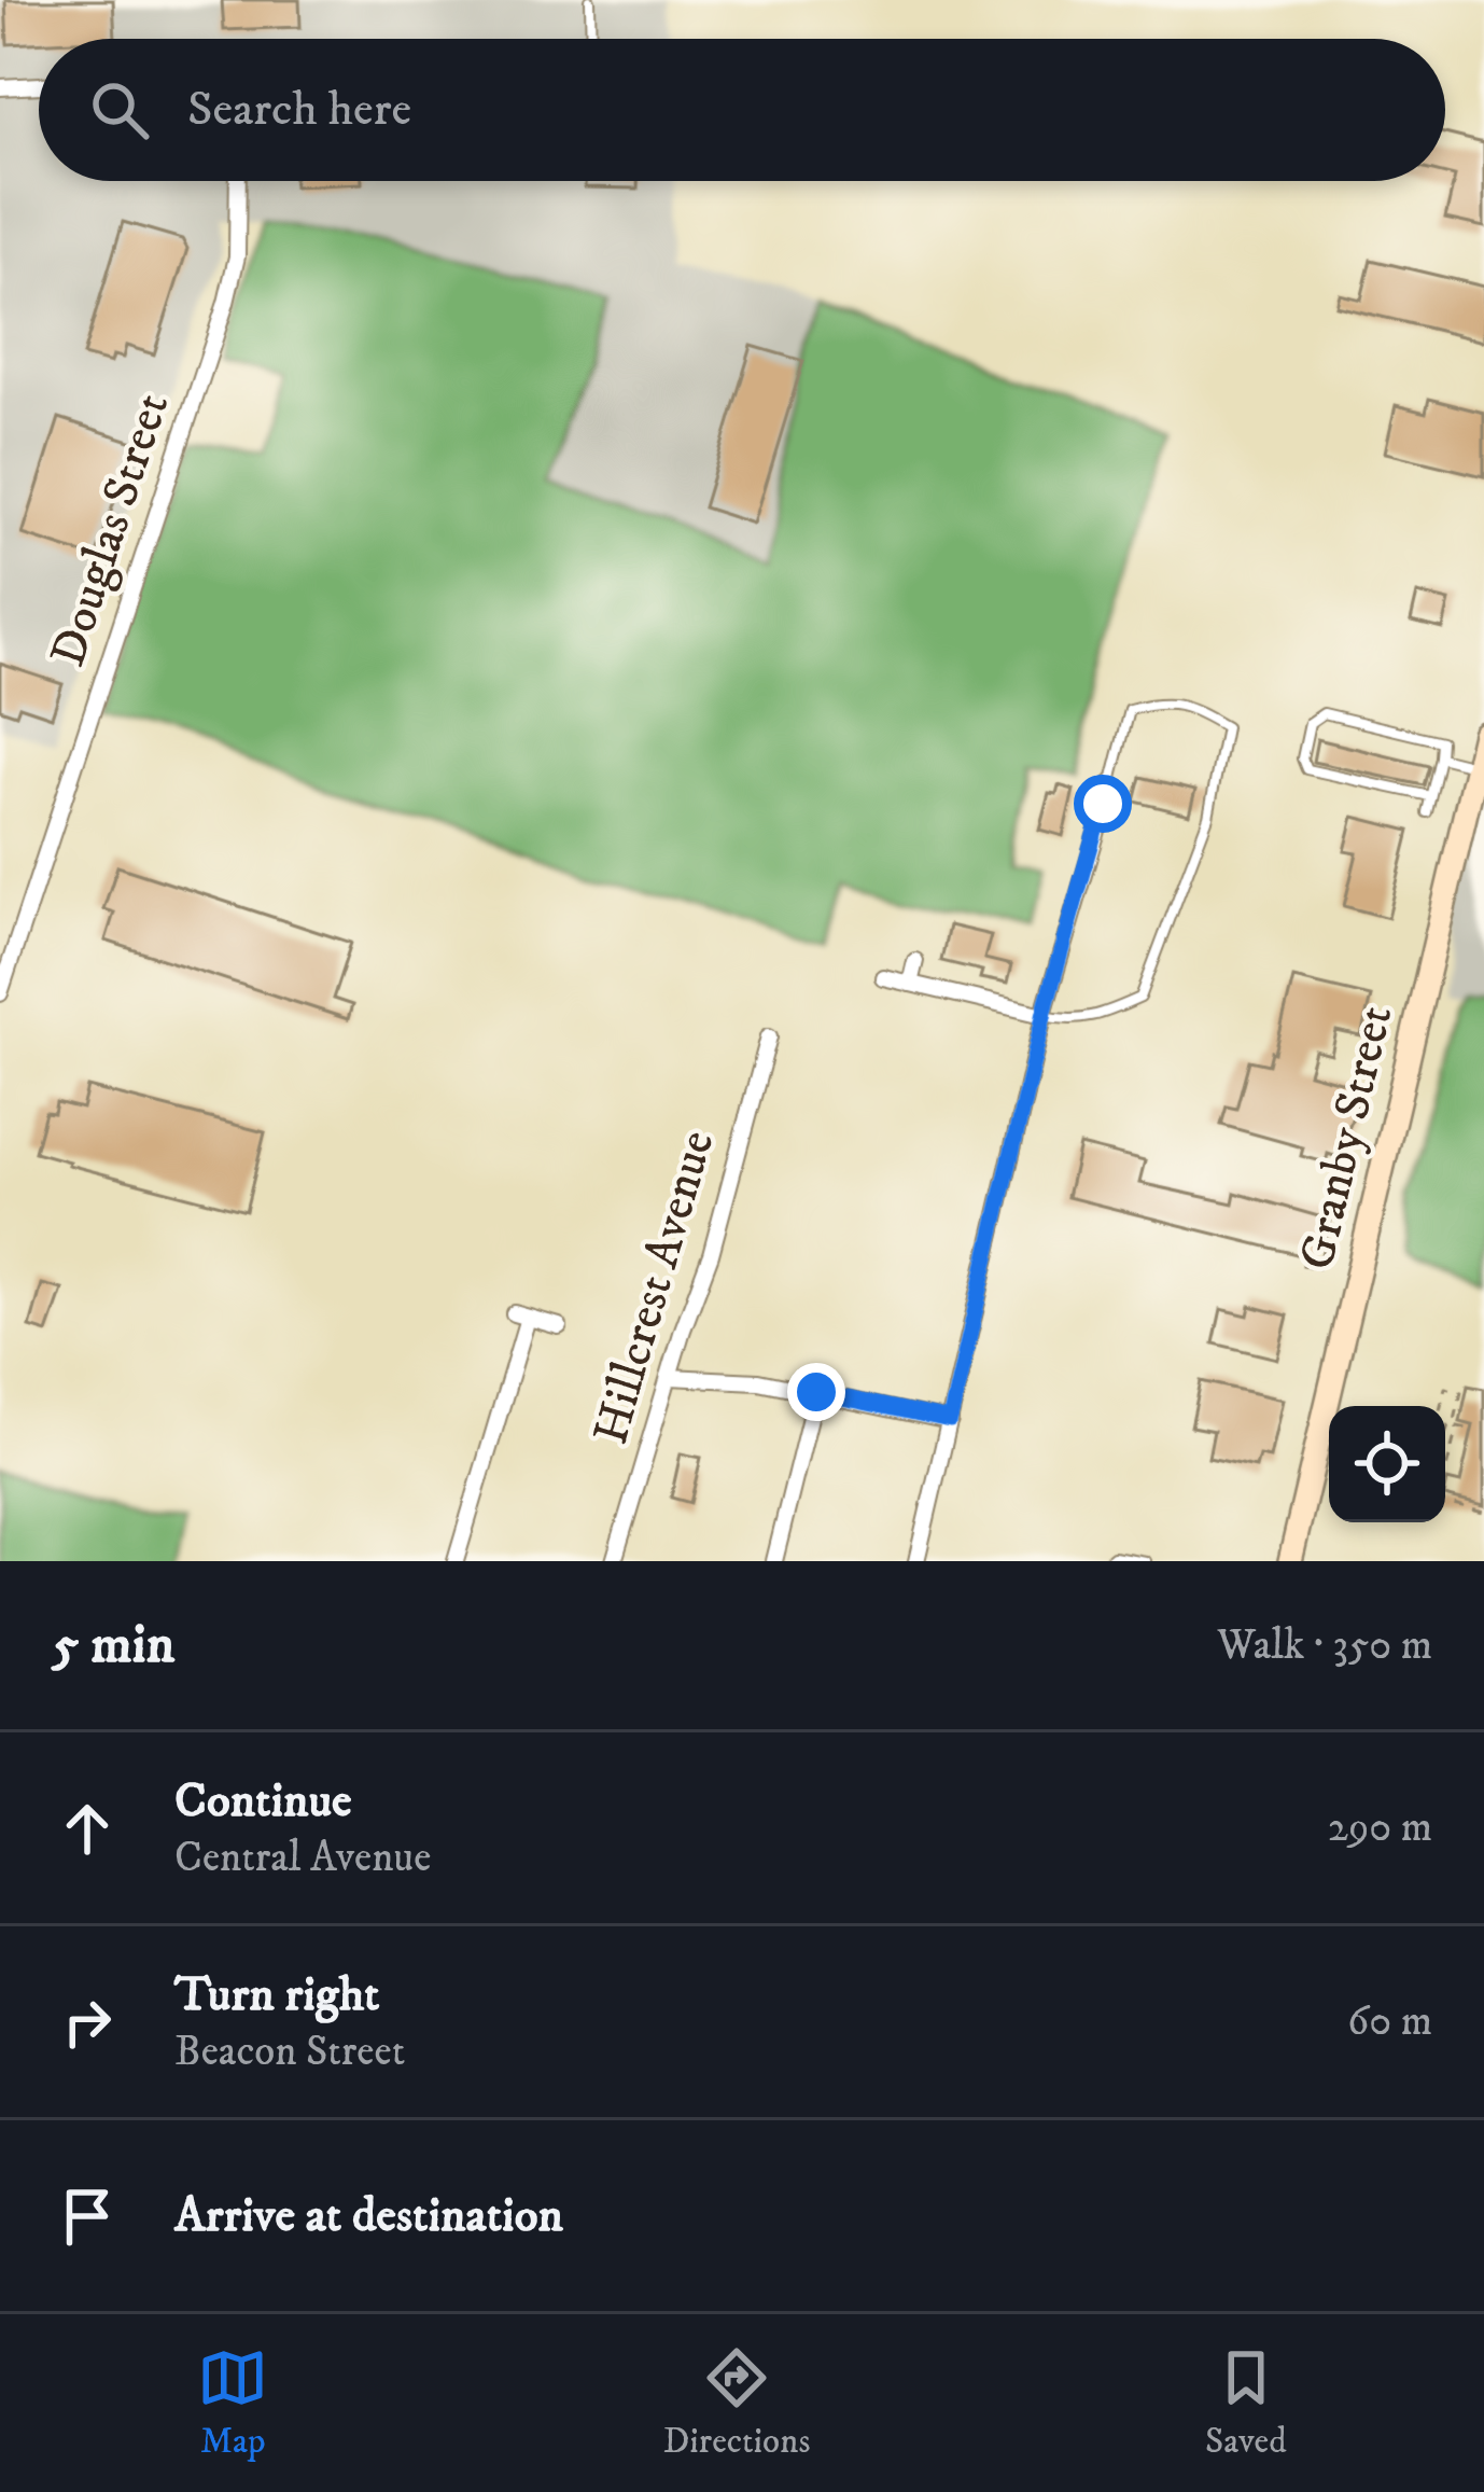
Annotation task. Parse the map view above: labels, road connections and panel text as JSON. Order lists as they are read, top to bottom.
{
  "streets": {
    "main road": ["Granby Street"],
    "street": ["Douglas Street", "Hillcrest Avenue"]
  },
  "page": {
    "search": "Search here",
    "heading": ["5 min", "Walk · 350 m"],
    "list": [
      ["Continue", "Central Avenue", "290 m"],
      ["Turn right", "Beacon Street", "60 m"],
      "Arrive at destination"
    ],
    "nav": ["Map", "Directions", "Saved"]
  }
}
